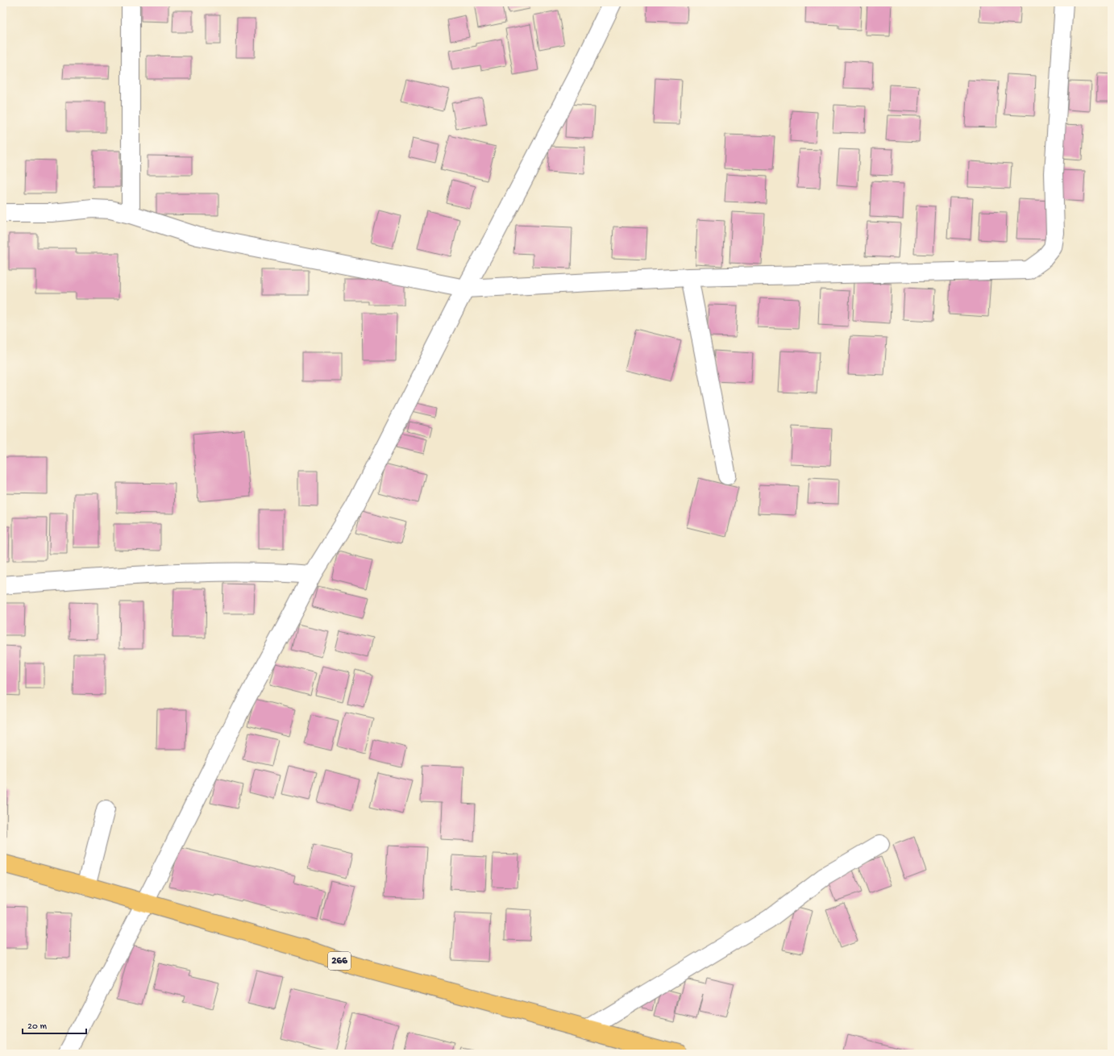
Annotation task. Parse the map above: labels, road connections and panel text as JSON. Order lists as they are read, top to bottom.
{
  "streets": {
    "main road": ["266"]
  },
  "scale_bar": "20 m"
}
